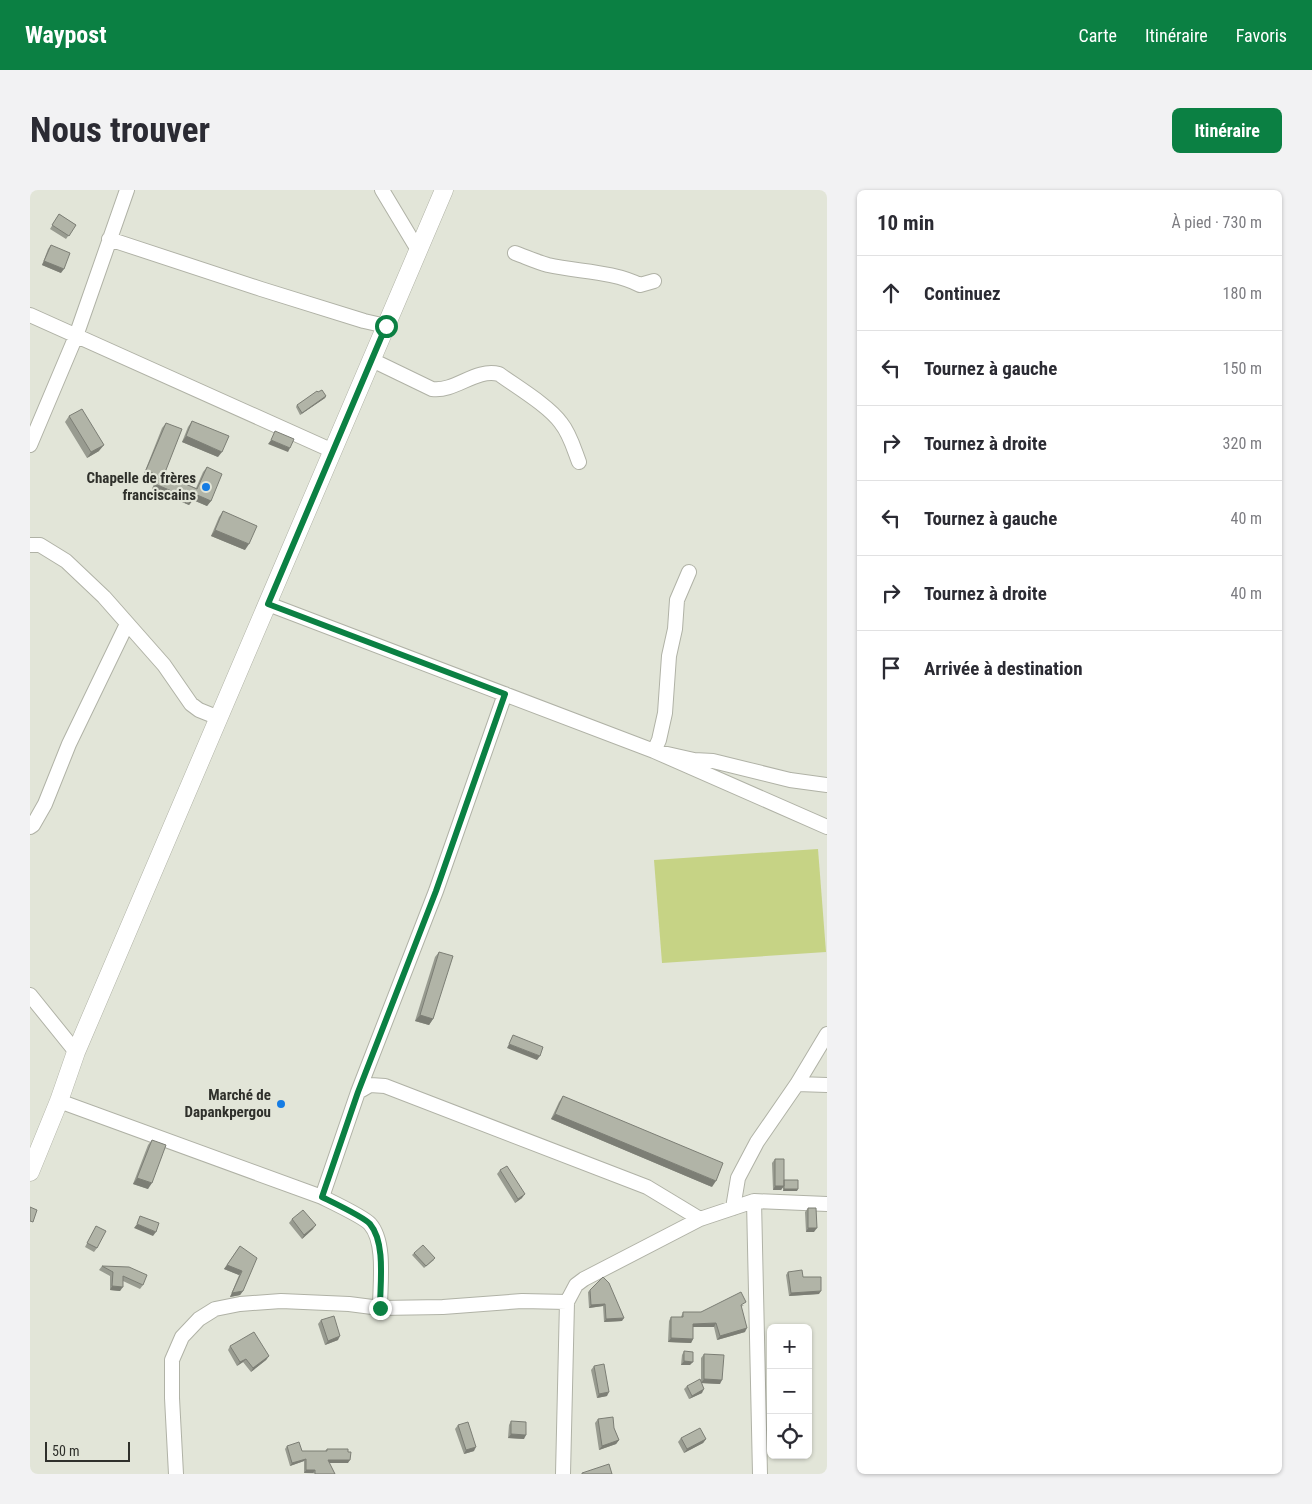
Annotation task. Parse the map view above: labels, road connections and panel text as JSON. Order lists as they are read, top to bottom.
{
  "places": ["Chapelle de frères franciscains", "Marché de Dapankpergou"],
  "scale_bar": "50 m",
  "page": {
    "header": "Waypost",
    "nav": ["Carte", "Itinéraire", "Favoris"],
    "buttons": "Itinéraire",
    "title": "Nous trouver",
    "heading": ["10 min", "À pied · 730 m"],
    "list": [
      ["Continuez", "180 m"],
      ["Tournez à gauche", "150 m"],
      ["Tournez à droite", "320 m"],
      ["Tournez à gauche", "40 m"],
      ["Tournez à droite", "40 m"],
      "Arrivée à destination"
    ],
    "map_buttons": ["+", "−"],
    "scale": "50 m"
  }
}
